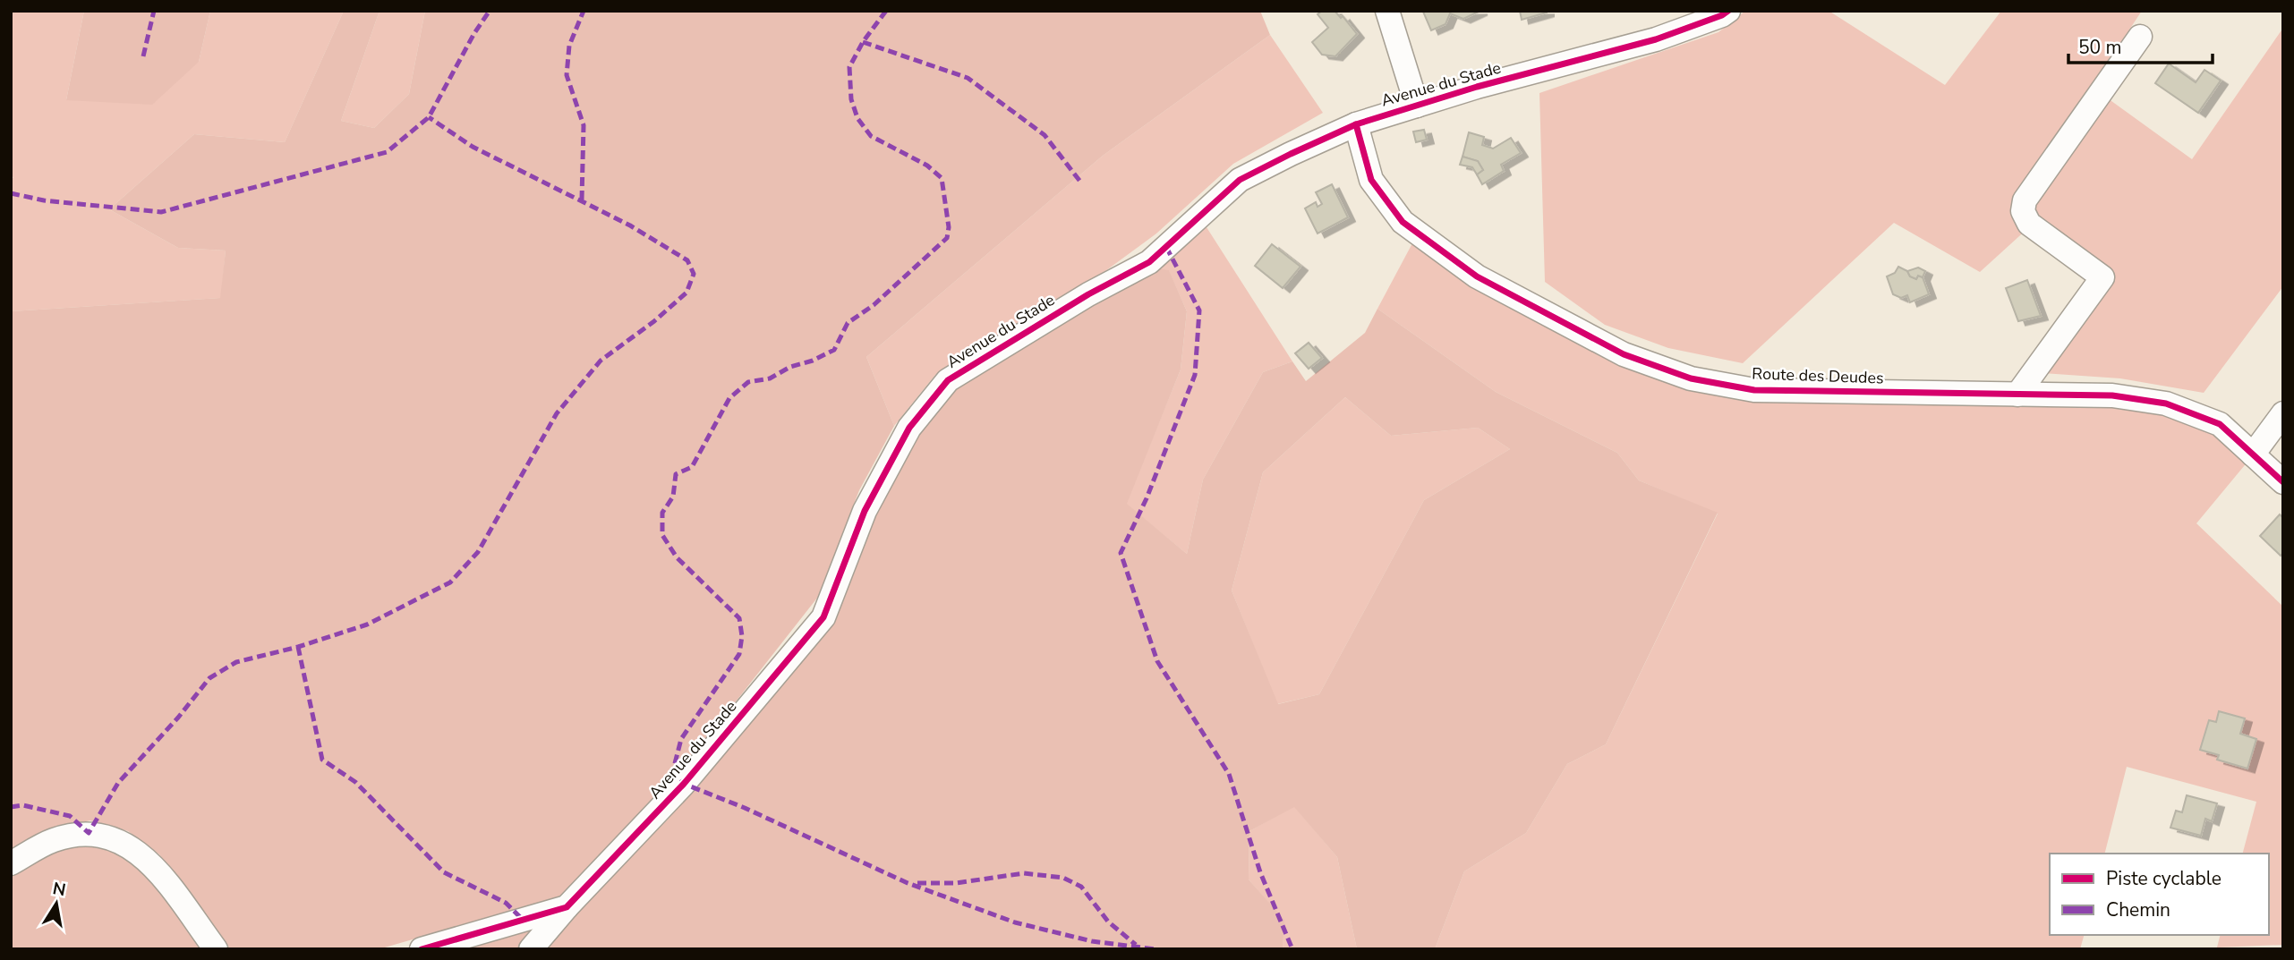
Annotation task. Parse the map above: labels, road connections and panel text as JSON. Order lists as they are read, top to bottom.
{
  "streets": {
    "street": ["Avenue du Stade", "Route des Deudes"]
  },
  "crossings": [
    ["Avenue du Stade", "Route des Deudes"]
  ],
  "legend": ["Piste cyclable", "Chemin"],
  "scale_bar": "50 m",
  "north": "top"
}
